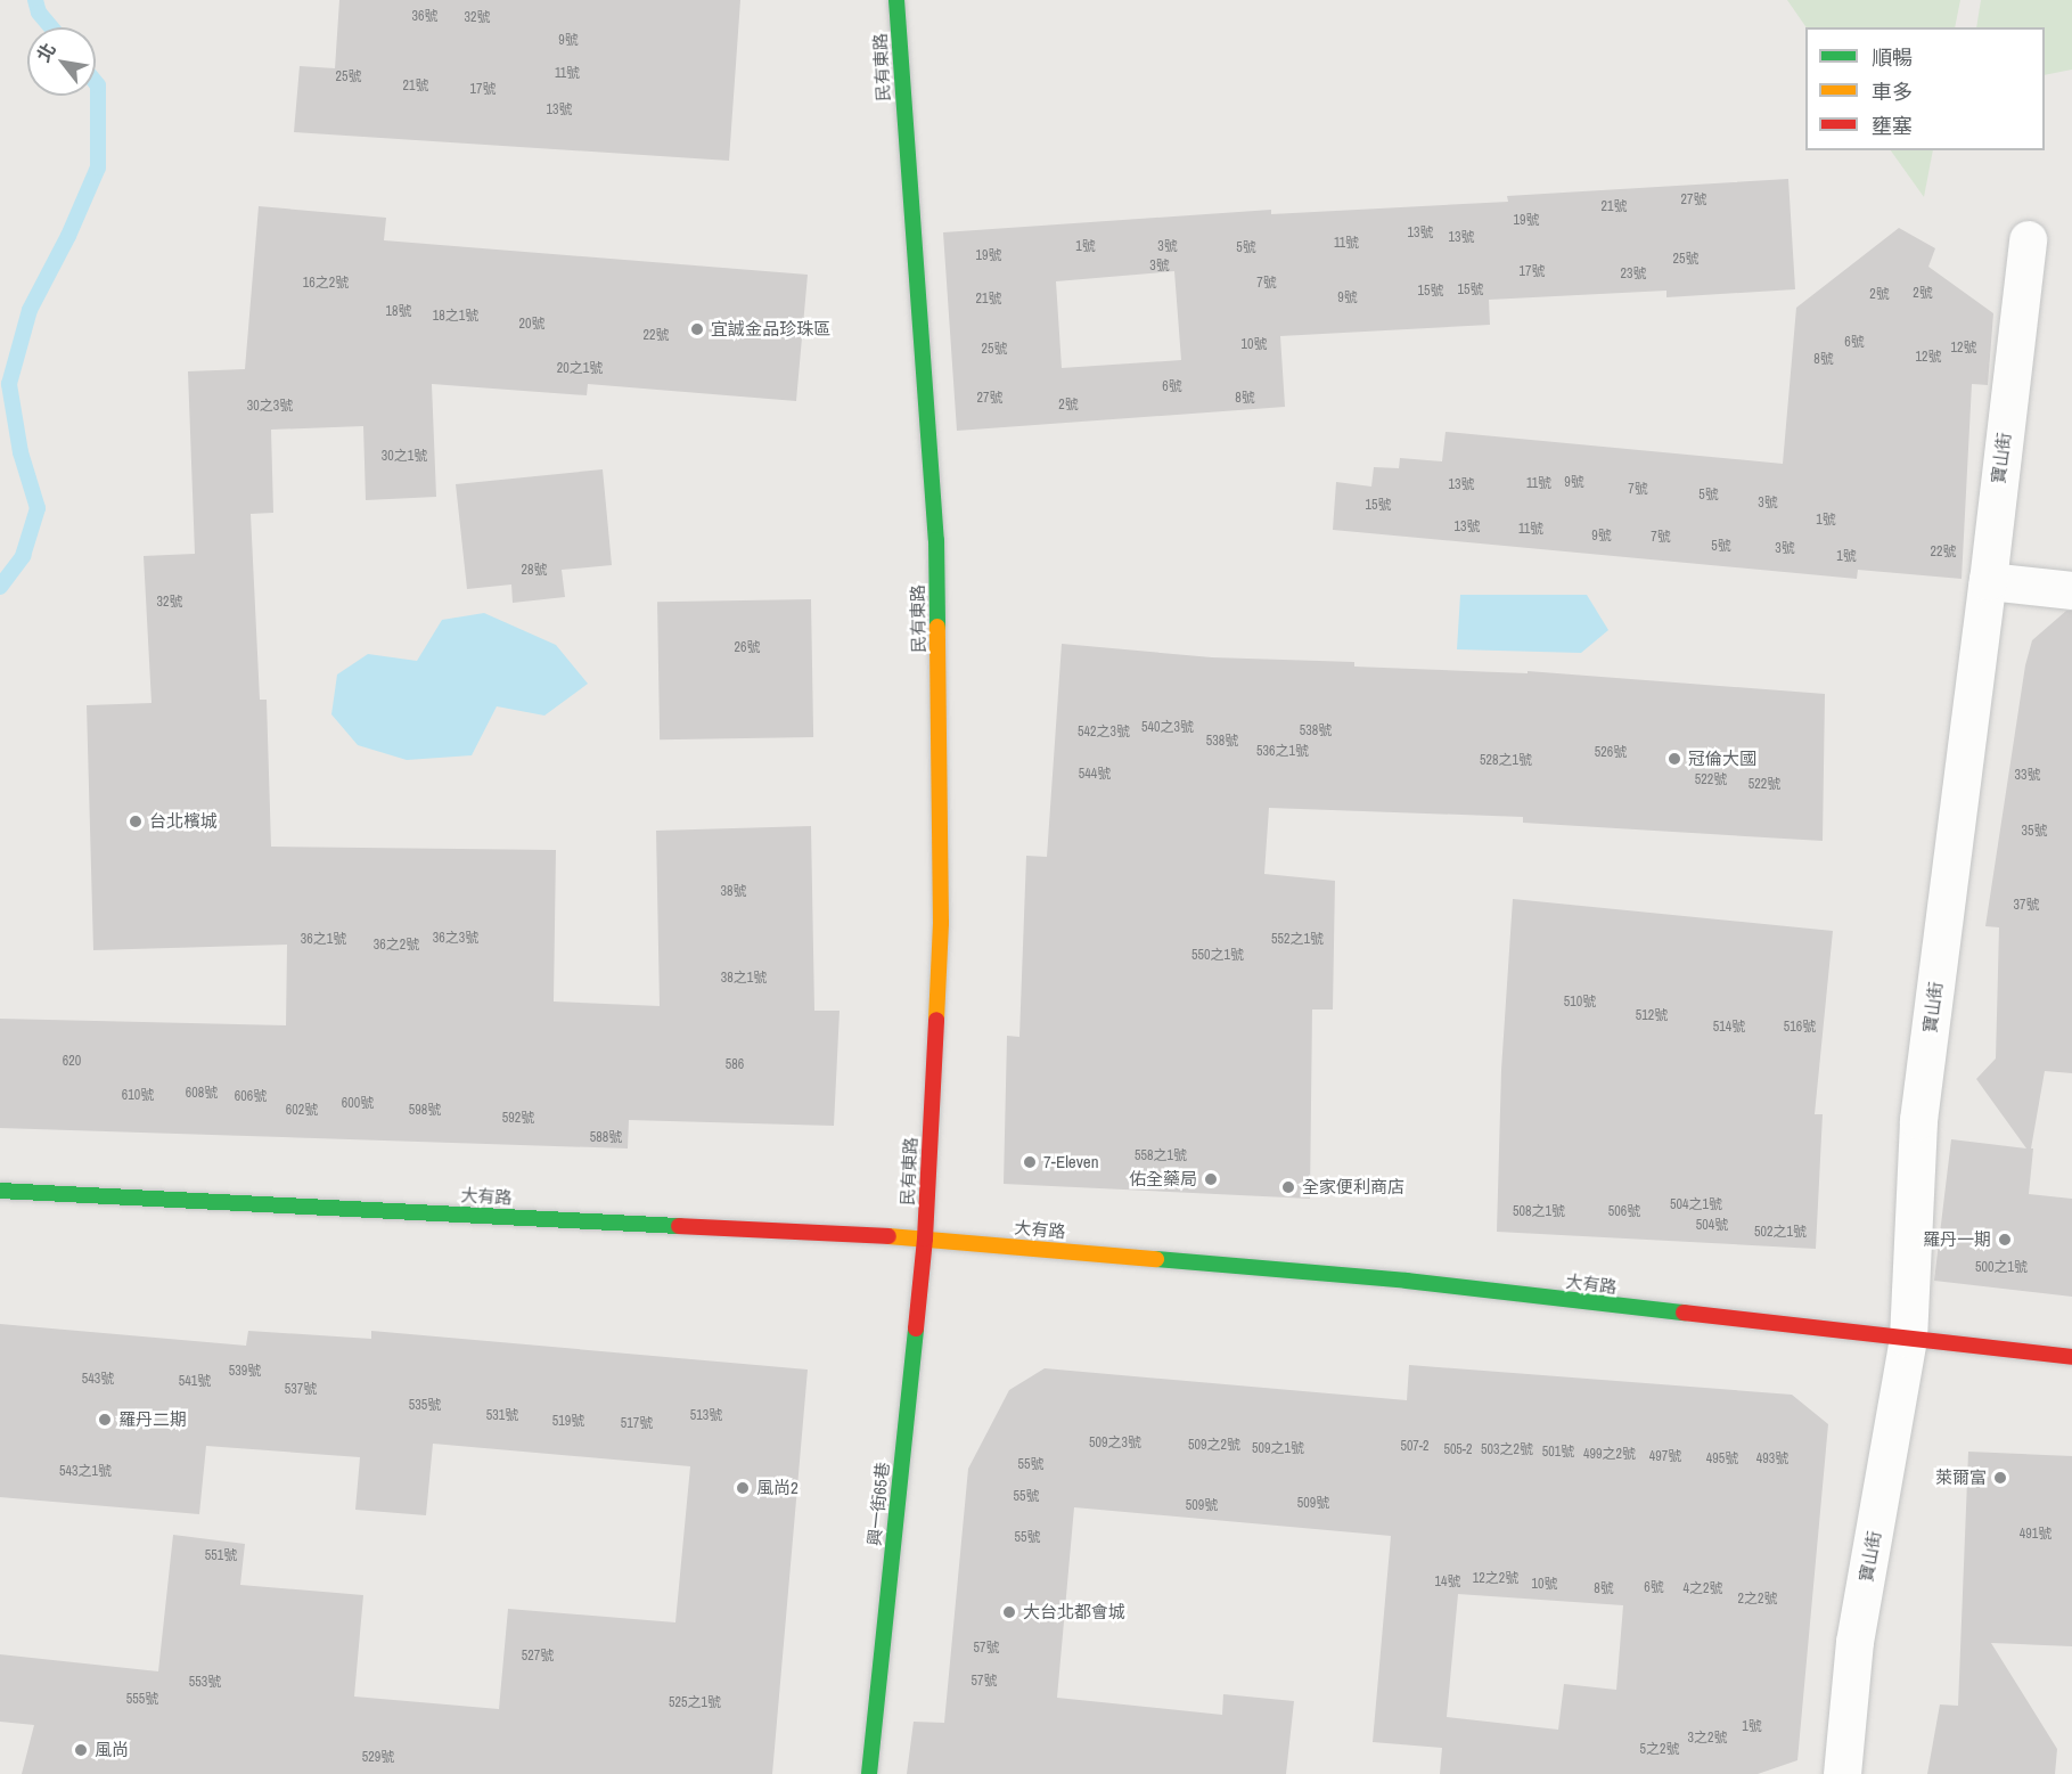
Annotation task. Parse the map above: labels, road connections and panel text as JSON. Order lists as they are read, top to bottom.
{
  "streets": {
    "street": [
      "民有東路",
      "寶山街",
      "大有路",
      "興一街65巷"
    ]
  },
  "crossings": [
    ["民有東路", "大有路"],
    ["民有東路", "興一街65巷"],
    ["寶山街", "大有路"],
    ["大有路", "興一街65巷"]
  ],
  "places": [
    "宜誠金品珍珠區",
    "冠倫大國",
    "台北檳城",
    "7-Eleven",
    "佑全藥局",
    "全家便利商店",
    "羅丹一期",
    "羅丹二期",
    "萊爾富",
    "風尚2",
    "大台北都會城",
    "風尚"
  ],
  "house_numbers": [
    "36號",
    "32號",
    "9號",
    "11號",
    "25號",
    "21號",
    "17號",
    "13號",
    "27號",
    "21號",
    "19號",
    "13號",
    "13號",
    "11號",
    "1號",
    "3號",
    "5號",
    "19號",
    "25號",
    "3號",
    "17號",
    "23號",
    "16之2號",
    "7號",
    "15號",
    "15號",
    "2號",
    "2號",
    "9號",
    "21號",
    "18號",
    "18之1號",
    "20號",
    "22號",
    "6號",
    "10號",
    "12號",
    "25號",
    "12號",
    "8號",
    "20之1號",
    "6號",
    "27號",
    "8號",
    "2號",
    "30之3號",
    "30之1號",
    "9號",
    "11號",
    "13號",
    "7號",
    "5號",
    "3號",
    "15號",
    "1號",
    "13號",
    "11號",
    "9號",
    "7號",
    "5號",
    "3號",
    "22號",
    "1號",
    "28號",
    "32號",
    "26號",
    "540之3號",
    "538號",
    "542之3號",
    "538號",
    "536之1號",
    "526號",
    "528之1號",
    "544號",
    "33號",
    "522號",
    "522號",
    "35號",
    "38號",
    "37號",
    "36之3號",
    "36之1號",
    "552之1號",
    "36之2號",
    "550之1號",
    "38之1號",
    "510號",
    "512號",
    "514號",
    "516號",
    "620",
    "586",
    "608號",
    "610號",
    "606號",
    "600號",
    "602號",
    "598號",
    "592號",
    "588號",
    "558之1號",
    "504之1號",
    "508之1號",
    "506號",
    "504號",
    "502之1號",
    "500之1號",
    "539號",
    "543號",
    "541號",
    "537號",
    "535號",
    "531號",
    "513號",
    "519號",
    "517號",
    "509之3號",
    "509之2號",
    "507-2",
    "509之1號",
    "505-2",
    "503之2號",
    "501號",
    "499之2號",
    "497號",
    "495號",
    "493號",
    "55號",
    "543之1號",
    "55號",
    "509號",
    "509號",
    "491號",
    "55號",
    "551號",
    "12之2號",
    "14號",
    "10號",
    "6號",
    "8號",
    "4之2號",
    "2之2號",
    "57號",
    "527號",
    "57號",
    "553號",
    "555號",
    "525之1號",
    "1號",
    "3之2號",
    "5之2號",
    "529號"
  ],
  "legend": ["順暢", "車多", "壅塞"],
  "north": "top left"
}
